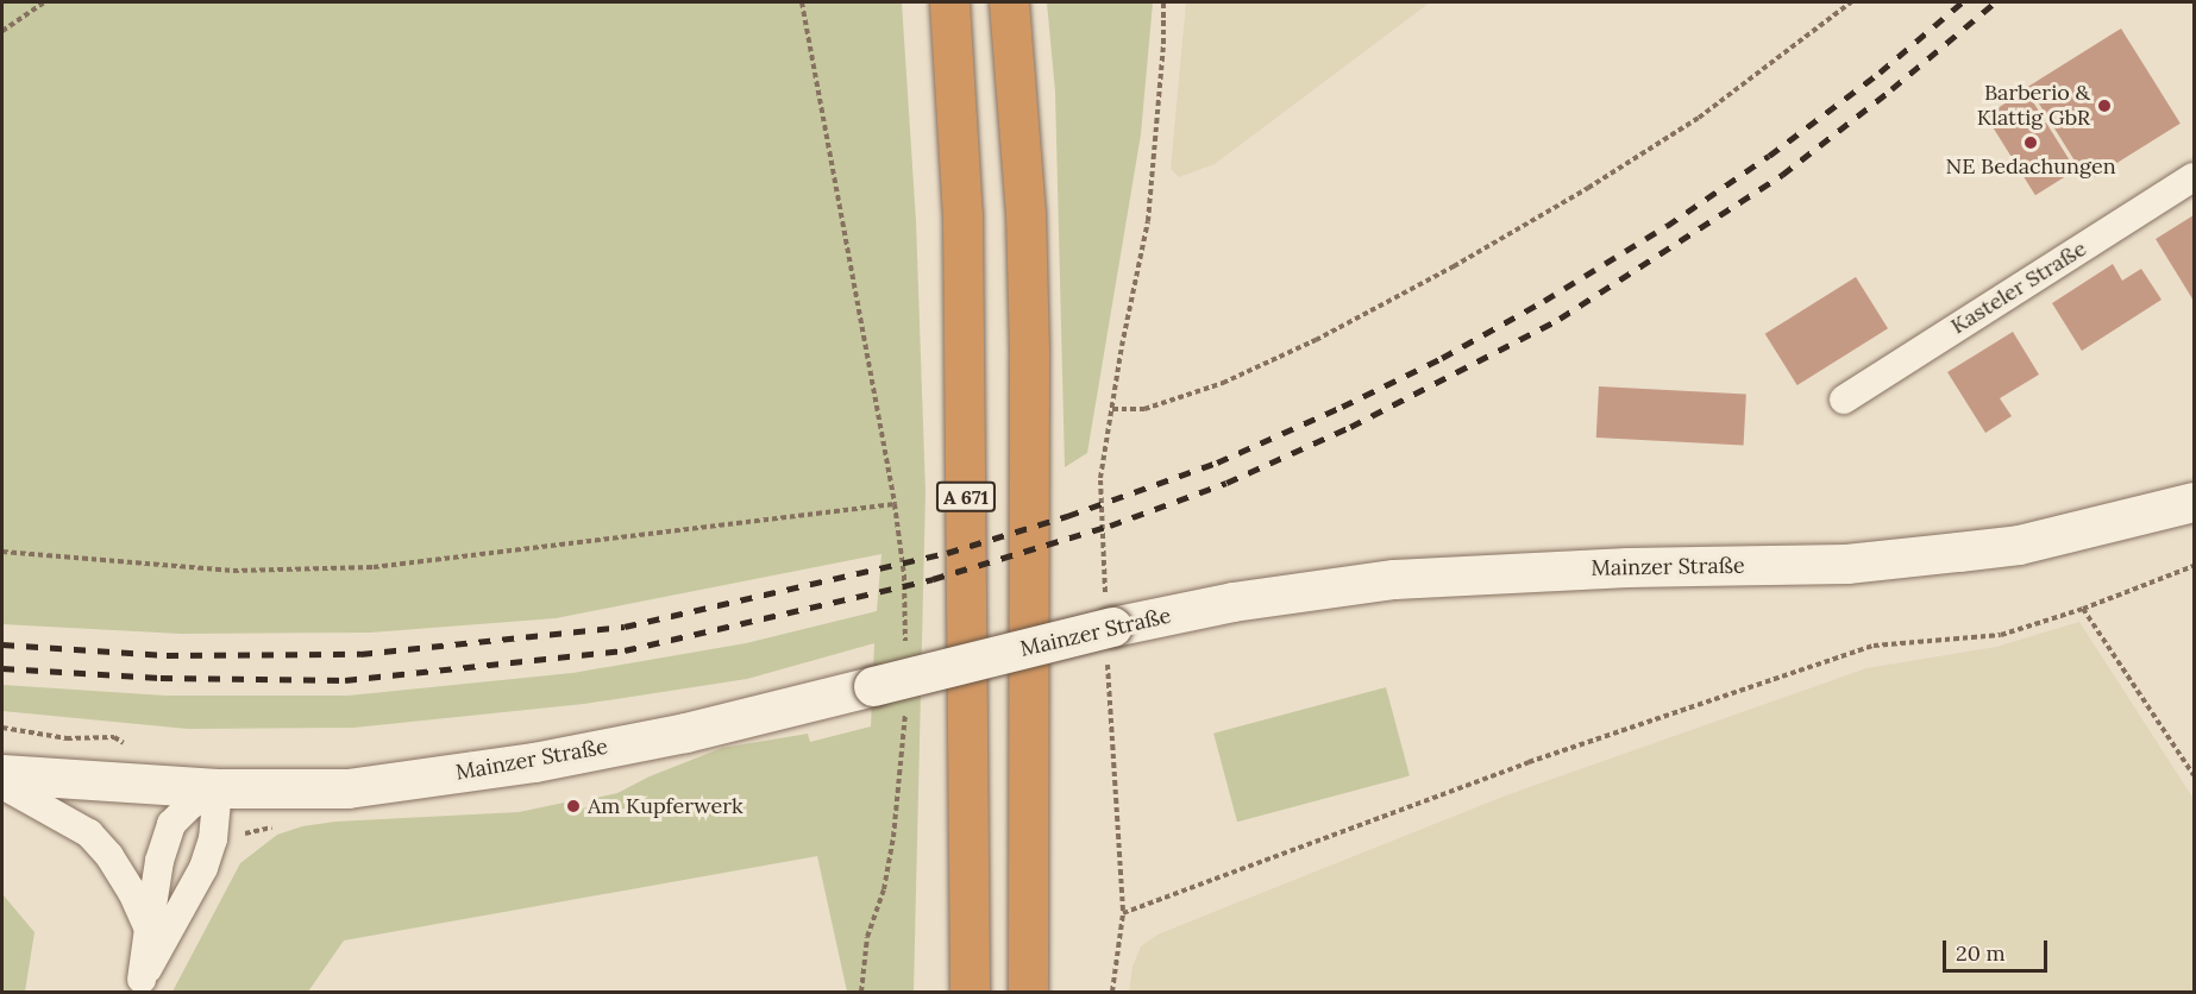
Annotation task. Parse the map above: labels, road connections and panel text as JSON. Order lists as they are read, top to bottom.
{
  "streets": {
    "highway": ["A 671"],
    "main road": ["Mainzer Straße"],
    "street": ["Kasteler Straße"]
  },
  "places": ["Barberio & Klattig GbR", "NE Bedachungen", "Am Kupferwerk"],
  "scale_bar": "20 m"
}
